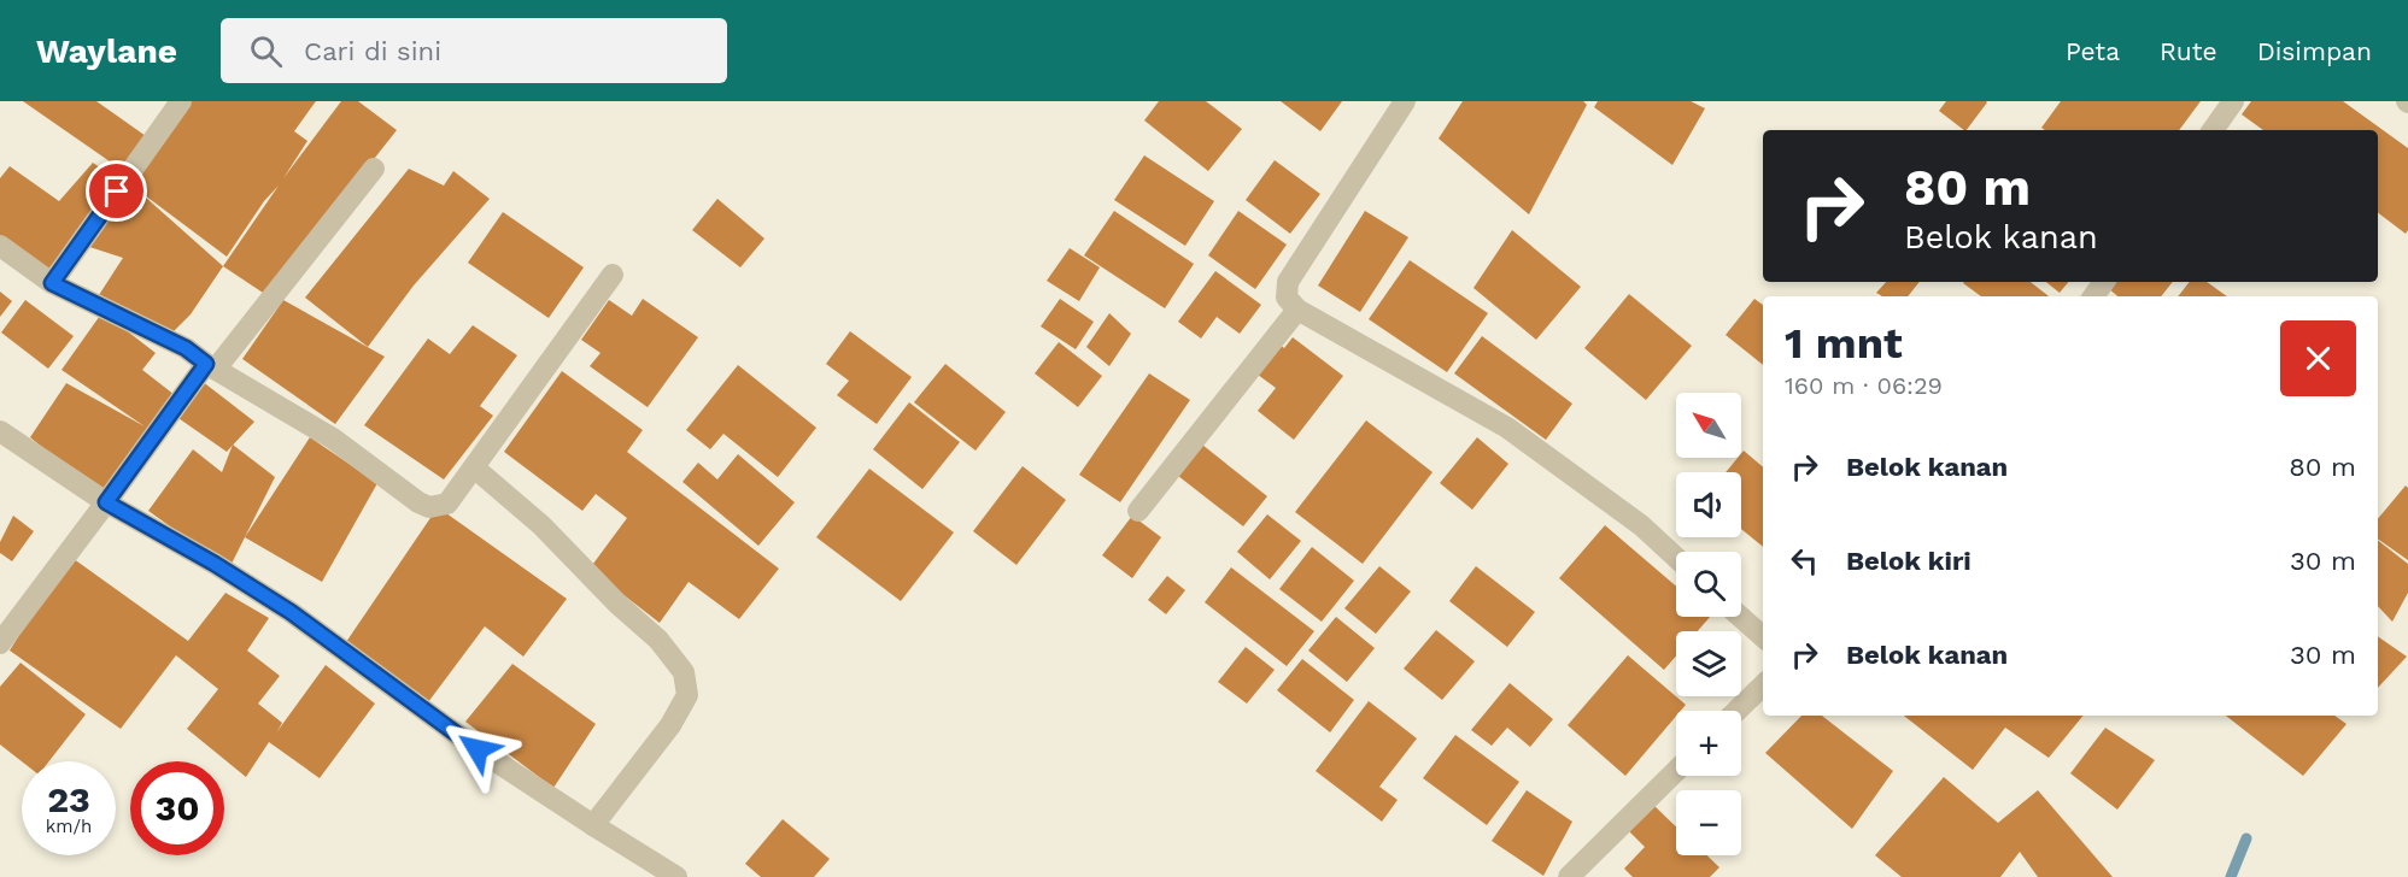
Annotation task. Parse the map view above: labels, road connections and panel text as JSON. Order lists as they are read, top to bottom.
{
  "north": "top left",
  "page": {
    "header": "Waylane",
    "search": "Cari di sini",
    "nav": ["Peta", "Rute", "Disimpan"],
    "turn": ["80 m", "Belok kanan"],
    "heading": ["1 mnt", "160 m · 06:29"],
    "map_buttons": ["+", "−"],
    "list": [
      {
        "name": "Belok kanan",
        "value": "80 m"
      },
      {
        "name": "Belok kiri",
        "value": "30 m"
      },
      {
        "name": "Belok kanan",
        "value": "30 m"
      }
    ],
    "speed": "23 km/h",
    "limit": "30"
  }
}
